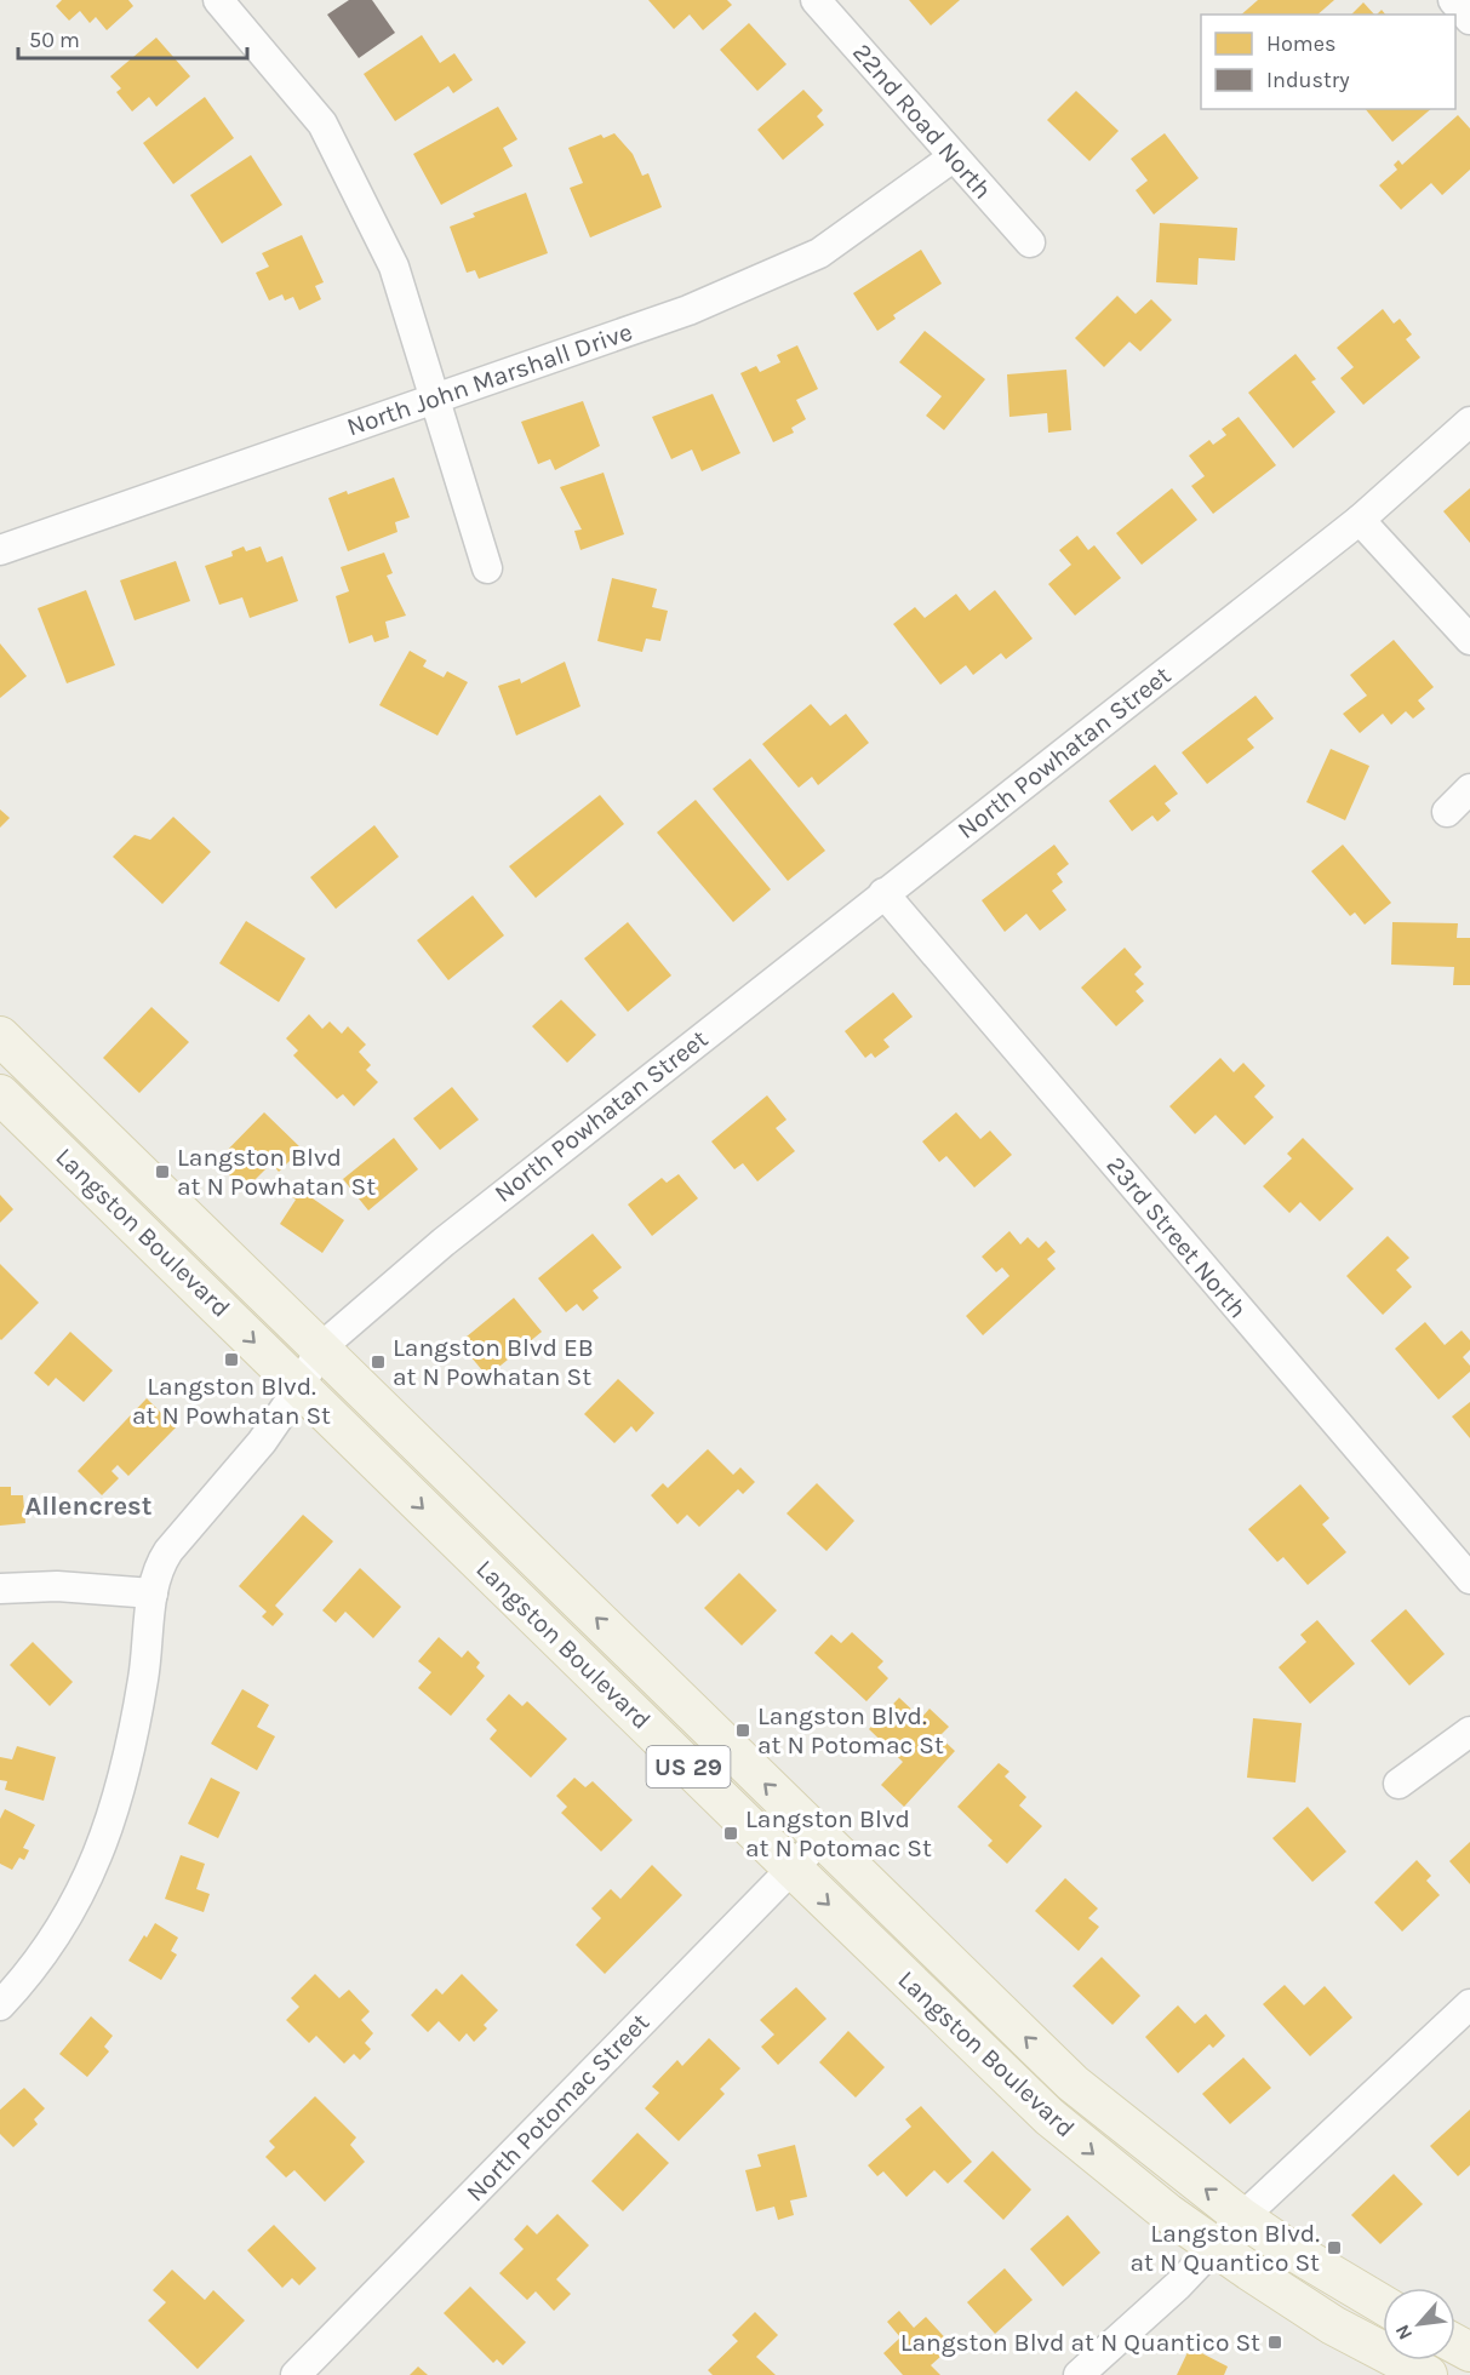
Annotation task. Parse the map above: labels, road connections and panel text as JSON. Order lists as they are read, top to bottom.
{
  "streets": {
    "main road": ["Langston Boulevard", "US 29"],
    "street": [
      "22nd Road North",
      "North John Marshall Drive",
      "North Powhatan Street",
      "23rd Street North",
      "North Potomac Street"
    ]
  },
  "crossings": [
    ["22nd Road North", "North John Marshall Drive"],
    ["North Powhatan Street", "Langston Boulevard"],
    ["North Powhatan Street", "23rd Street North"],
    ["Langston Boulevard", "North Potomac Street"]
  ],
  "districts": ["Allencrest"],
  "places": {
    "transit": [
      "Langston Blvd at N Powhatan St",
      "Langston Blvd. at N Powhatan St",
      "Langston Blvd EB at N Powhatan St",
      "Langston Blvd. at N Potomac St",
      "Langston Blvd at N Potomac St",
      "Langston Blvd. at N Quantico St",
      "Langston Blvd at N Quantico St"
    ]
  },
  "legend": ["Homes", "Industry"],
  "scale_bar": "50 m",
  "north": "bottom left"
}
